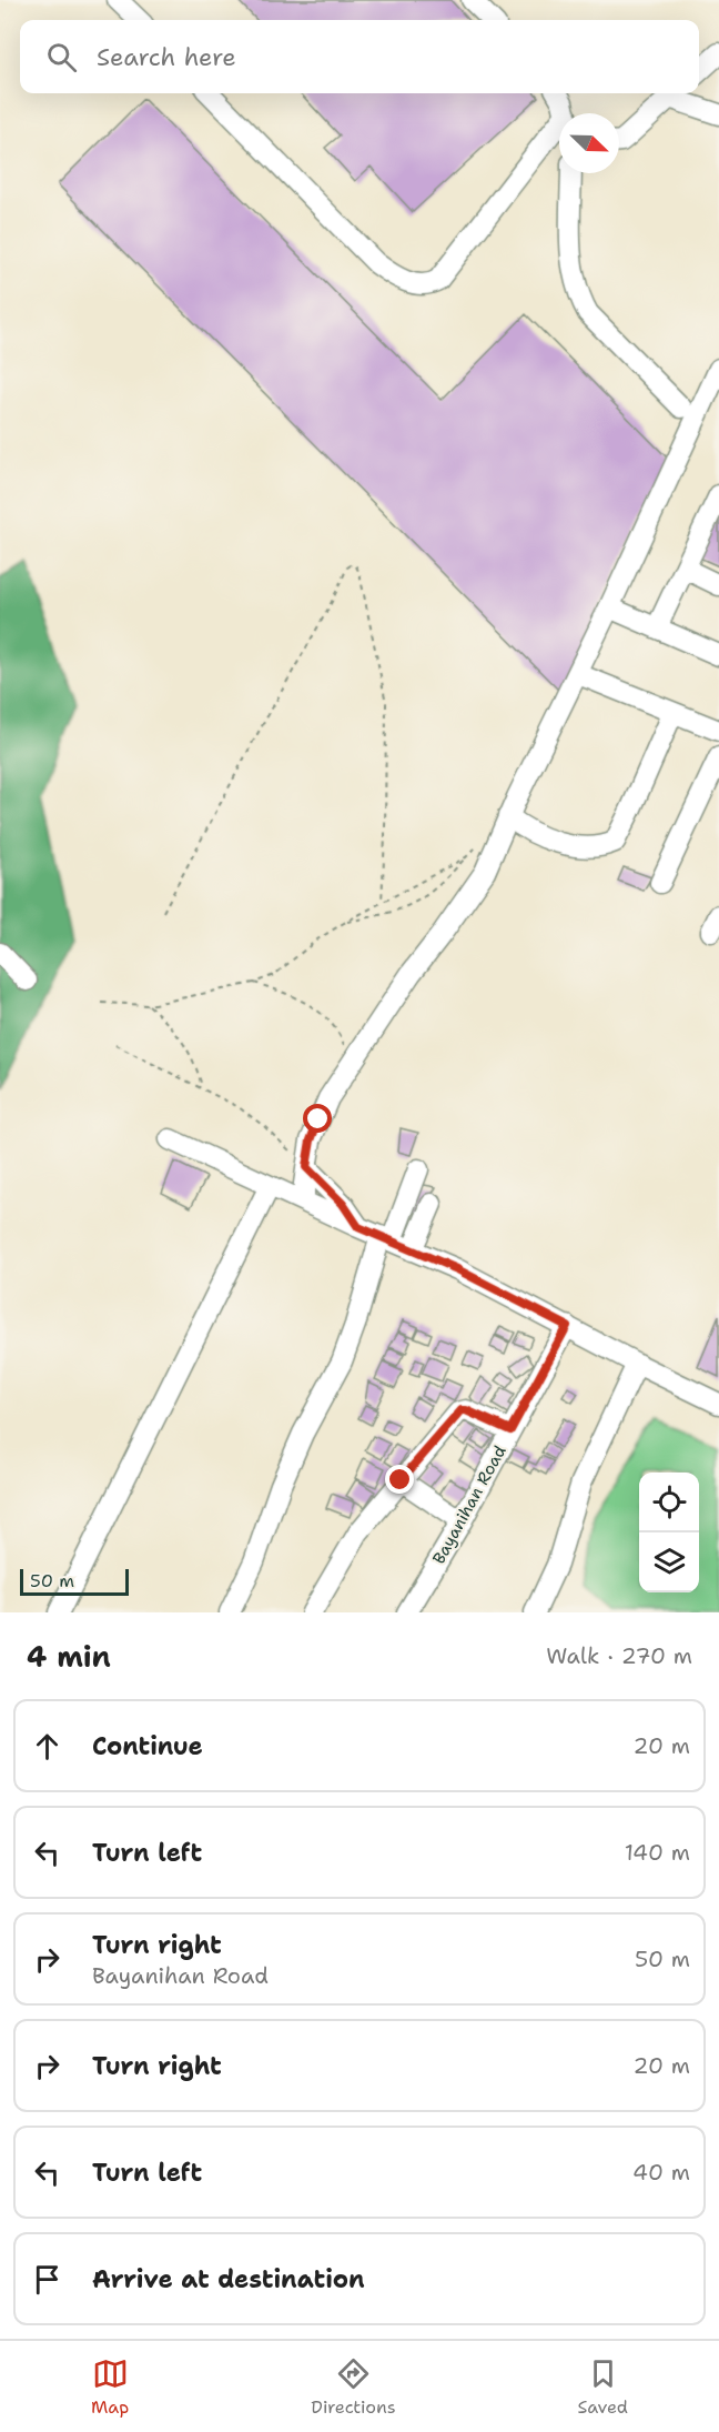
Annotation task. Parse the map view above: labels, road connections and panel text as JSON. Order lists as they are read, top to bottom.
{
  "streets": {
    "street": ["Bayanihan Road"]
  },
  "scale_bar": "50 m",
  "north": "bottom right",
  "page": {
    "search": "Search here",
    "scale": "50 m",
    "heading": ["4 min", "Walk · 270 m"],
    "list": [
      ["Continue", "20 m"],
      ["Turn left", "140 m"],
      ["Turn right", "Bayanihan Road", "50 m"],
      ["Turn right", "20 m"],
      ["Turn left", "40 m"],
      "Arrive at destination"
    ],
    "nav": ["Map", "Directions", "Saved"]
  }
}
